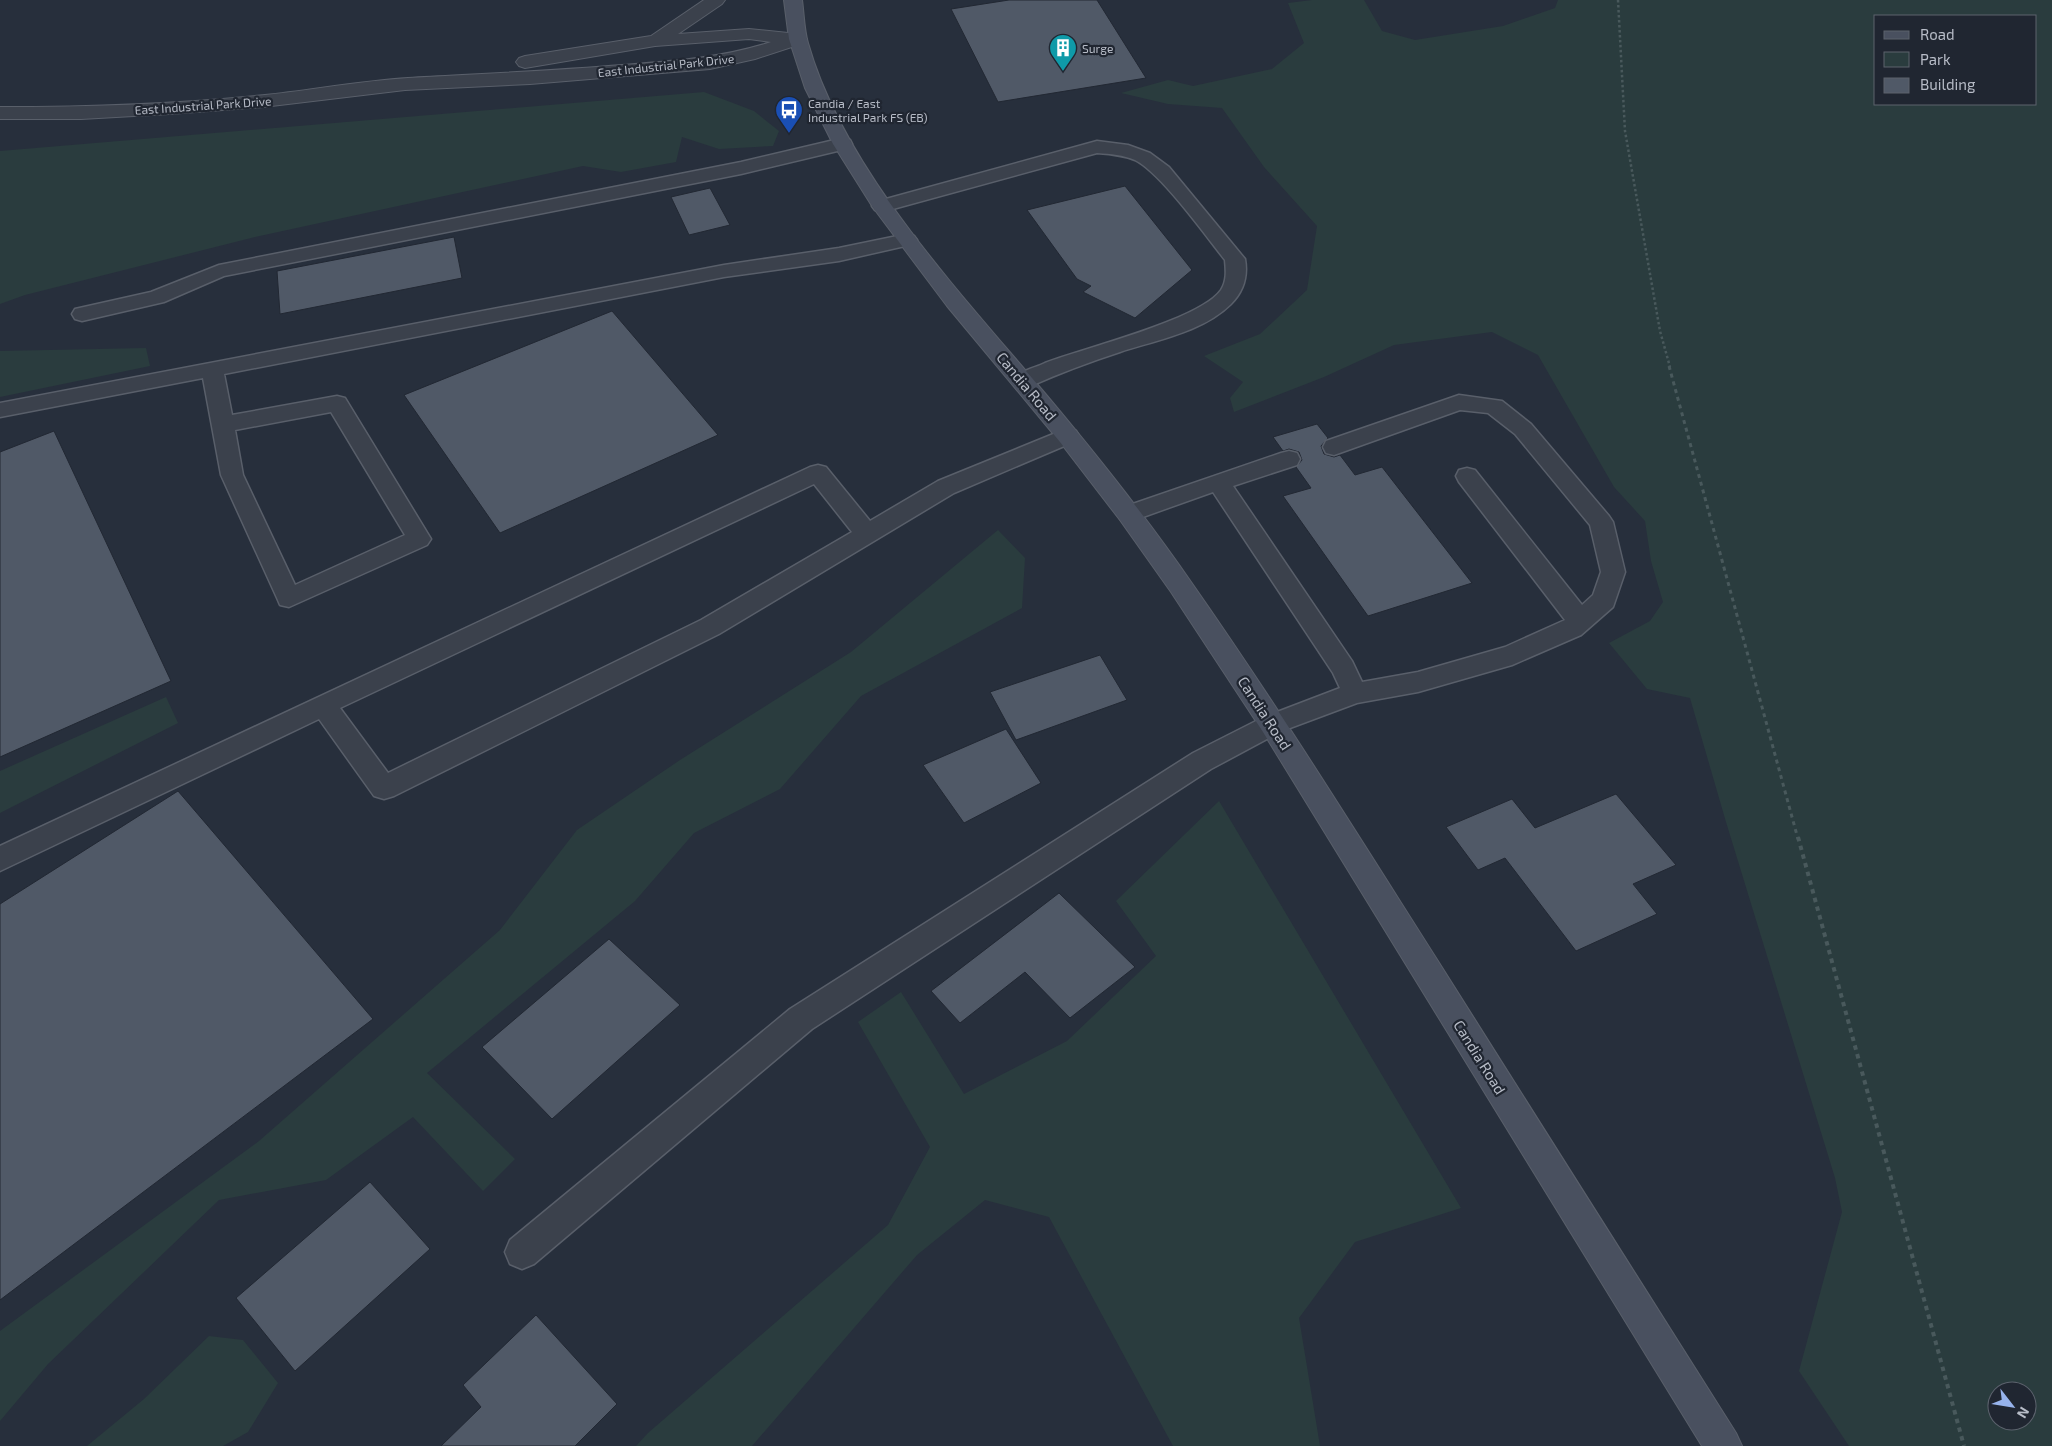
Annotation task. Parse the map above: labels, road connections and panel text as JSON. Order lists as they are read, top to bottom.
{
  "streets": {
    "main road": ["Candia Road"],
    "street": ["East Industrial Park Drive"]
  },
  "crossings": [
    ["East Industrial Park Drive", "Candia Road"]
  ],
  "places": {
    "building": ["Surge"],
    "bus stop": ["Candia / East Industrial Park FS (EB)"]
  },
  "legend": ["Road", "Park", "Building"],
  "north": "bottom right"
}
